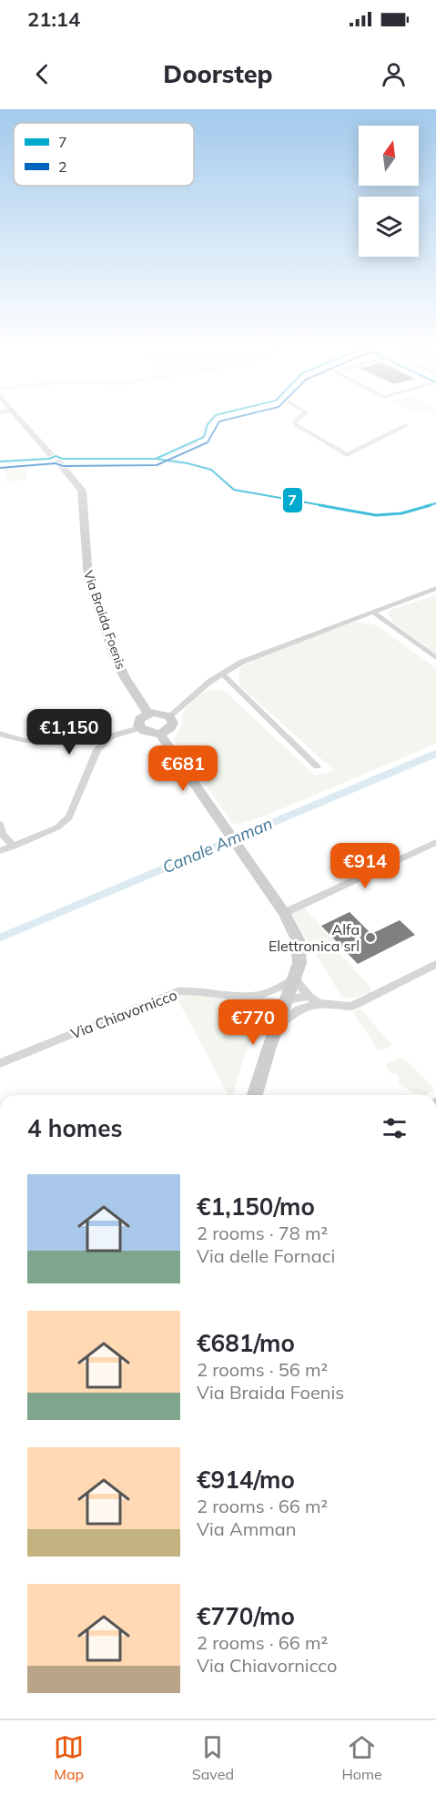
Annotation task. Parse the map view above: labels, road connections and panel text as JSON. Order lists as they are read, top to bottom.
{
  "streets": {
    "street": ["Via Braida Foenis", "Via Chiavornicco"]
  },
  "water": ["Canale Amman"],
  "places": ["Alfa Elettronica srl"],
  "lines": ["transit line 7", "transit line 2"],
  "legend": ["7", "2"],
  "north": "top",
  "page": {
    "status": "21:14",
    "header": "Doorstep",
    "price": [
      "€1,150",
      "€681",
      "€914",
      "€770"
    ],
    "heading": "4 homes",
    "list": [
      {
        "name": "€1,150/mo",
        "note": "2 rooms · 78 m² · Via delle Fornaci"
      },
      {
        "name": "€681/mo",
        "note": "2 rooms · 56 m² · Via Braida Foenis"
      },
      {
        "name": "€914/mo",
        "note": "2 rooms · 66 m² · Via Amman"
      },
      {
        "name": "€770/mo",
        "note": "2 rooms · 66 m² · Via Chiavornicco"
      }
    ],
    "tabs": ["Map", "Saved", "Home"]
  }
}
